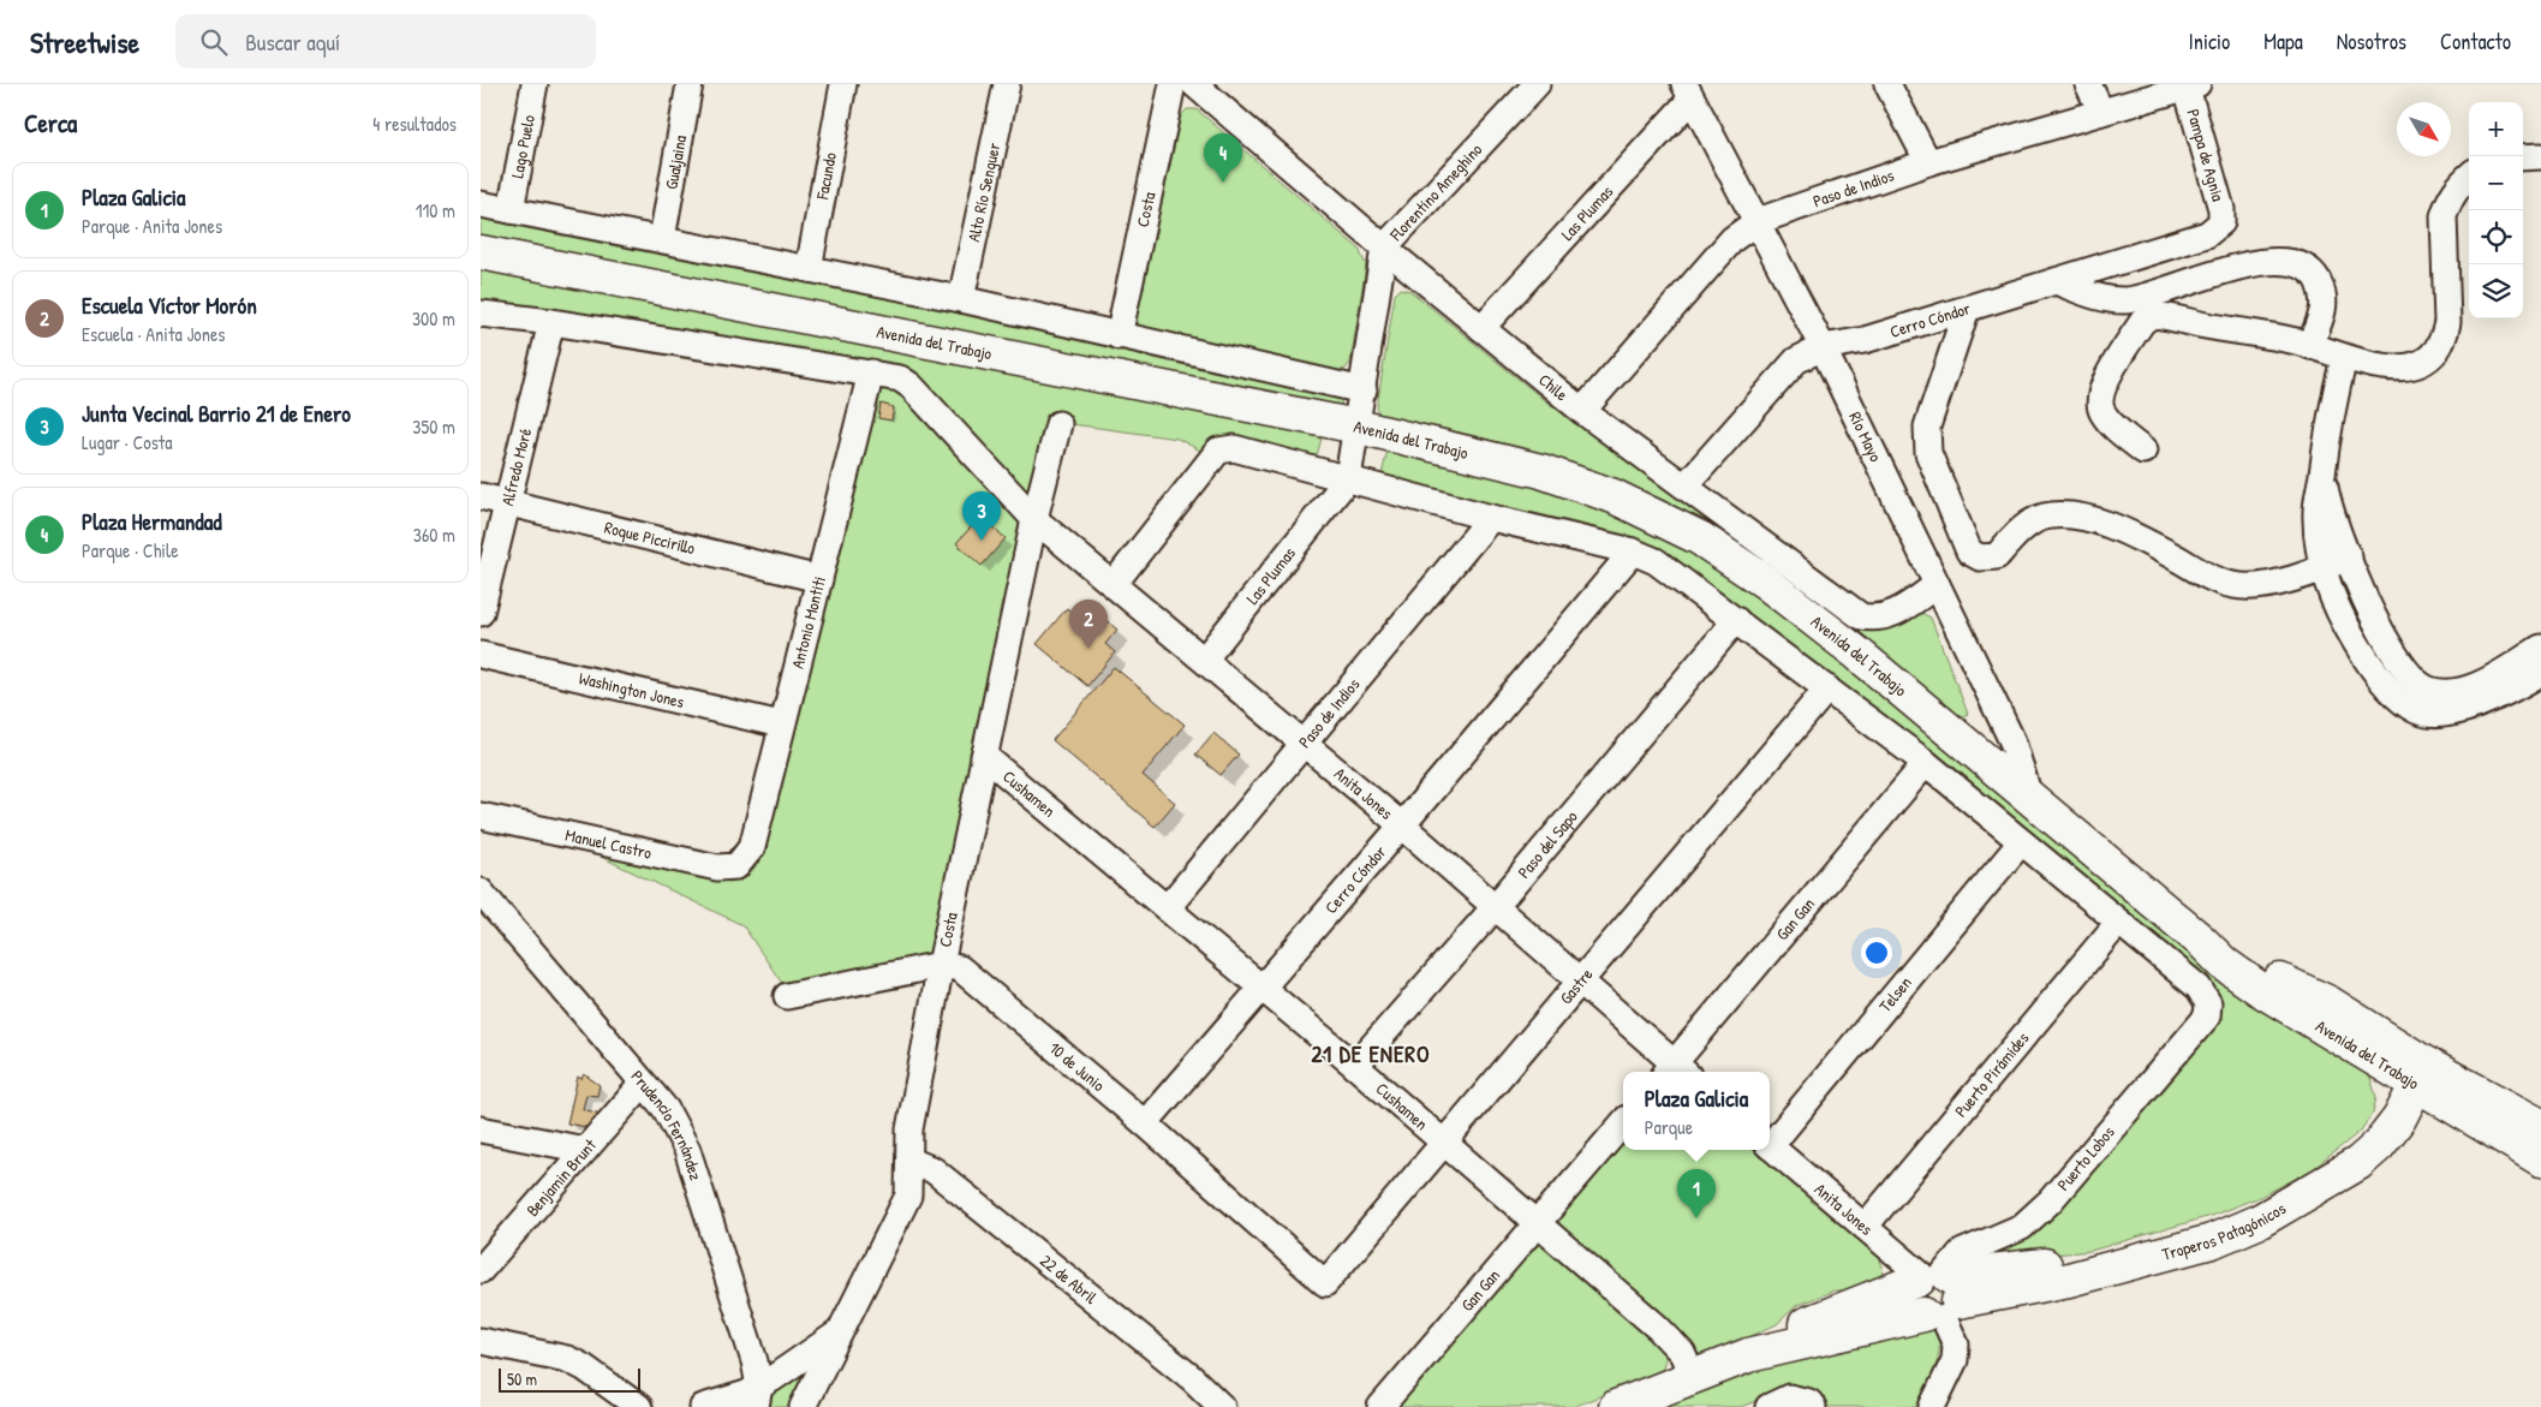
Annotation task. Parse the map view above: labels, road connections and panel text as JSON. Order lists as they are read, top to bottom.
{
  "streets": {
    "main road": ["Avenida del Trabajo", "Troperos Patagónicos"],
    "street": [
      "Lago Puelo",
      "Pampa de Agnia",
      "Gualjaina",
      "Facundo",
      "Paso de Indios",
      "Alto Río Senguer",
      "Florentino Ameghino",
      "Costa",
      "Las Plumas",
      "Cerro Cóndor",
      "Chile",
      "Río Mayo",
      "Alfredo Moré",
      "Roque Piccirillo",
      "Antonio Montiti",
      "Washington Jones",
      "Cushamen",
      "Anita Jones",
      "Manuel Castro",
      "Paso del Sapo",
      "Gan Gan",
      "Gastre",
      "Telsen",
      "10 de Junio",
      "Puerto Pirámides",
      "Prudencio Fernández",
      "Puerto Lobos",
      "Benjamin Brunt",
      "22 de Abril"
    ]
  },
  "crossings": [
    ["Pampa de Agnia", "Paso de Indios"],
    ["Pampa de Agnia", "Cerro Cóndor"],
    ["Paso de Indios", "Chile"],
    ["Paso de Indios", "Río Mayo"],
    ["Paso de Indios", "Cushamen"],
    ["Paso de Indios", "Anita Jones"],
    ["Florentino Ameghino", "Las Plumas"],
    ["Florentino Ameghino", "Avenida del Trabajo"],
    ["Florentino Ameghino", "Chile"],
    ["Costa", "Cushamen"],
    ["Costa", "Anita Jones"],
    ["Costa", "10 de Junio"],
    ["Costa", "Prudencio Fernández"],
    ["Costa", "22 de Abril"],
    ["Las Plumas", "Avenida del Trabajo"],
    ["Las Plumas", "Chile"],
    ["Las Plumas", "Río Mayo"],
    ["Las Plumas", "Anita Jones"],
    ["Cerro Cóndor", "Chile"],
    ["Cerro Cóndor", "Río Mayo"],
    ["Cerro Cóndor", "Cushamen"],
    ["Cerro Cóndor", "Anita Jones"],
    ["Cerro Cóndor", "10 de Junio"],
    ["Avenida del Trabajo", "Río Mayo"],
    ["Avenida del Trabajo", "Troperos Patagónicos"],
    ["Chile", "Río Mayo"],
    ["Alfredo Moré", "Roque Piccirillo"],
    ["Roque Piccirillo", "Antonio Montiti"],
    ["Antonio Montiti", "Washington Jones"],
    ["Antonio Montiti", "Manuel Castro"],
    ["Cushamen", "Paso del Sapo"],
    ["Cushamen", "Gan Gan"],
    ["Cushamen", "Gastre"],
    ["Cushamen", "Troperos Patagónicos"],
    ["Anita Jones", "Paso del Sapo"],
    ["Anita Jones", "Gan Gan"],
    ["Anita Jones", "Gastre"],
    ["Anita Jones", "Puerto Pirámides"],
    ["Anita Jones", "Puerto Lobos"],
    ["Anita Jones", "Troperos Patagónicos"],
    ["Gastre", "10 de Junio"],
    ["Puerto Pirámides", "Puerto Lobos"],
    ["Prudencio Fernández", "Benjamin Brunt"],
    ["Puerto Lobos", "Troperos Patagónicos"]
  ],
  "districts": ["21 DE ENERO"],
  "scale_bar": "50 m",
  "north": "bottom right",
  "page": {
    "header": "Streetwise",
    "search": "Buscar aquí",
    "nav": [
      "Inicio",
      "Mapa",
      "Nosotros",
      "Contacto"
    ],
    "heading": ["Cerca", "4 resultados"],
    "map_buttons": ["+", "−"],
    "pins": [
      "4",
      "3",
      "2",
      "1"
    ],
    "list": [
      {
        "mark": "1",
        "name": "Plaza Galicia",
        "note": "Parque · Anita Jones",
        "value": "110 m"
      },
      {
        "mark": "2",
        "name": "Escuela Víctor Morón",
        "note": "Escuela · Anita Jones",
        "value": "300 m"
      },
      {
        "mark": "3",
        "name": "Junta Vecinal Barrio 21 de Enero",
        "note": "Lugar · Costa",
        "value": "350 m"
      },
      {
        "mark": "4",
        "name": "Plaza Hermandad",
        "note": "Parque · Chile",
        "value": "360 m"
      }
    ],
    "popup": ["Plaza Galicia", "Parque"],
    "scale": "50 m"
  }
}
